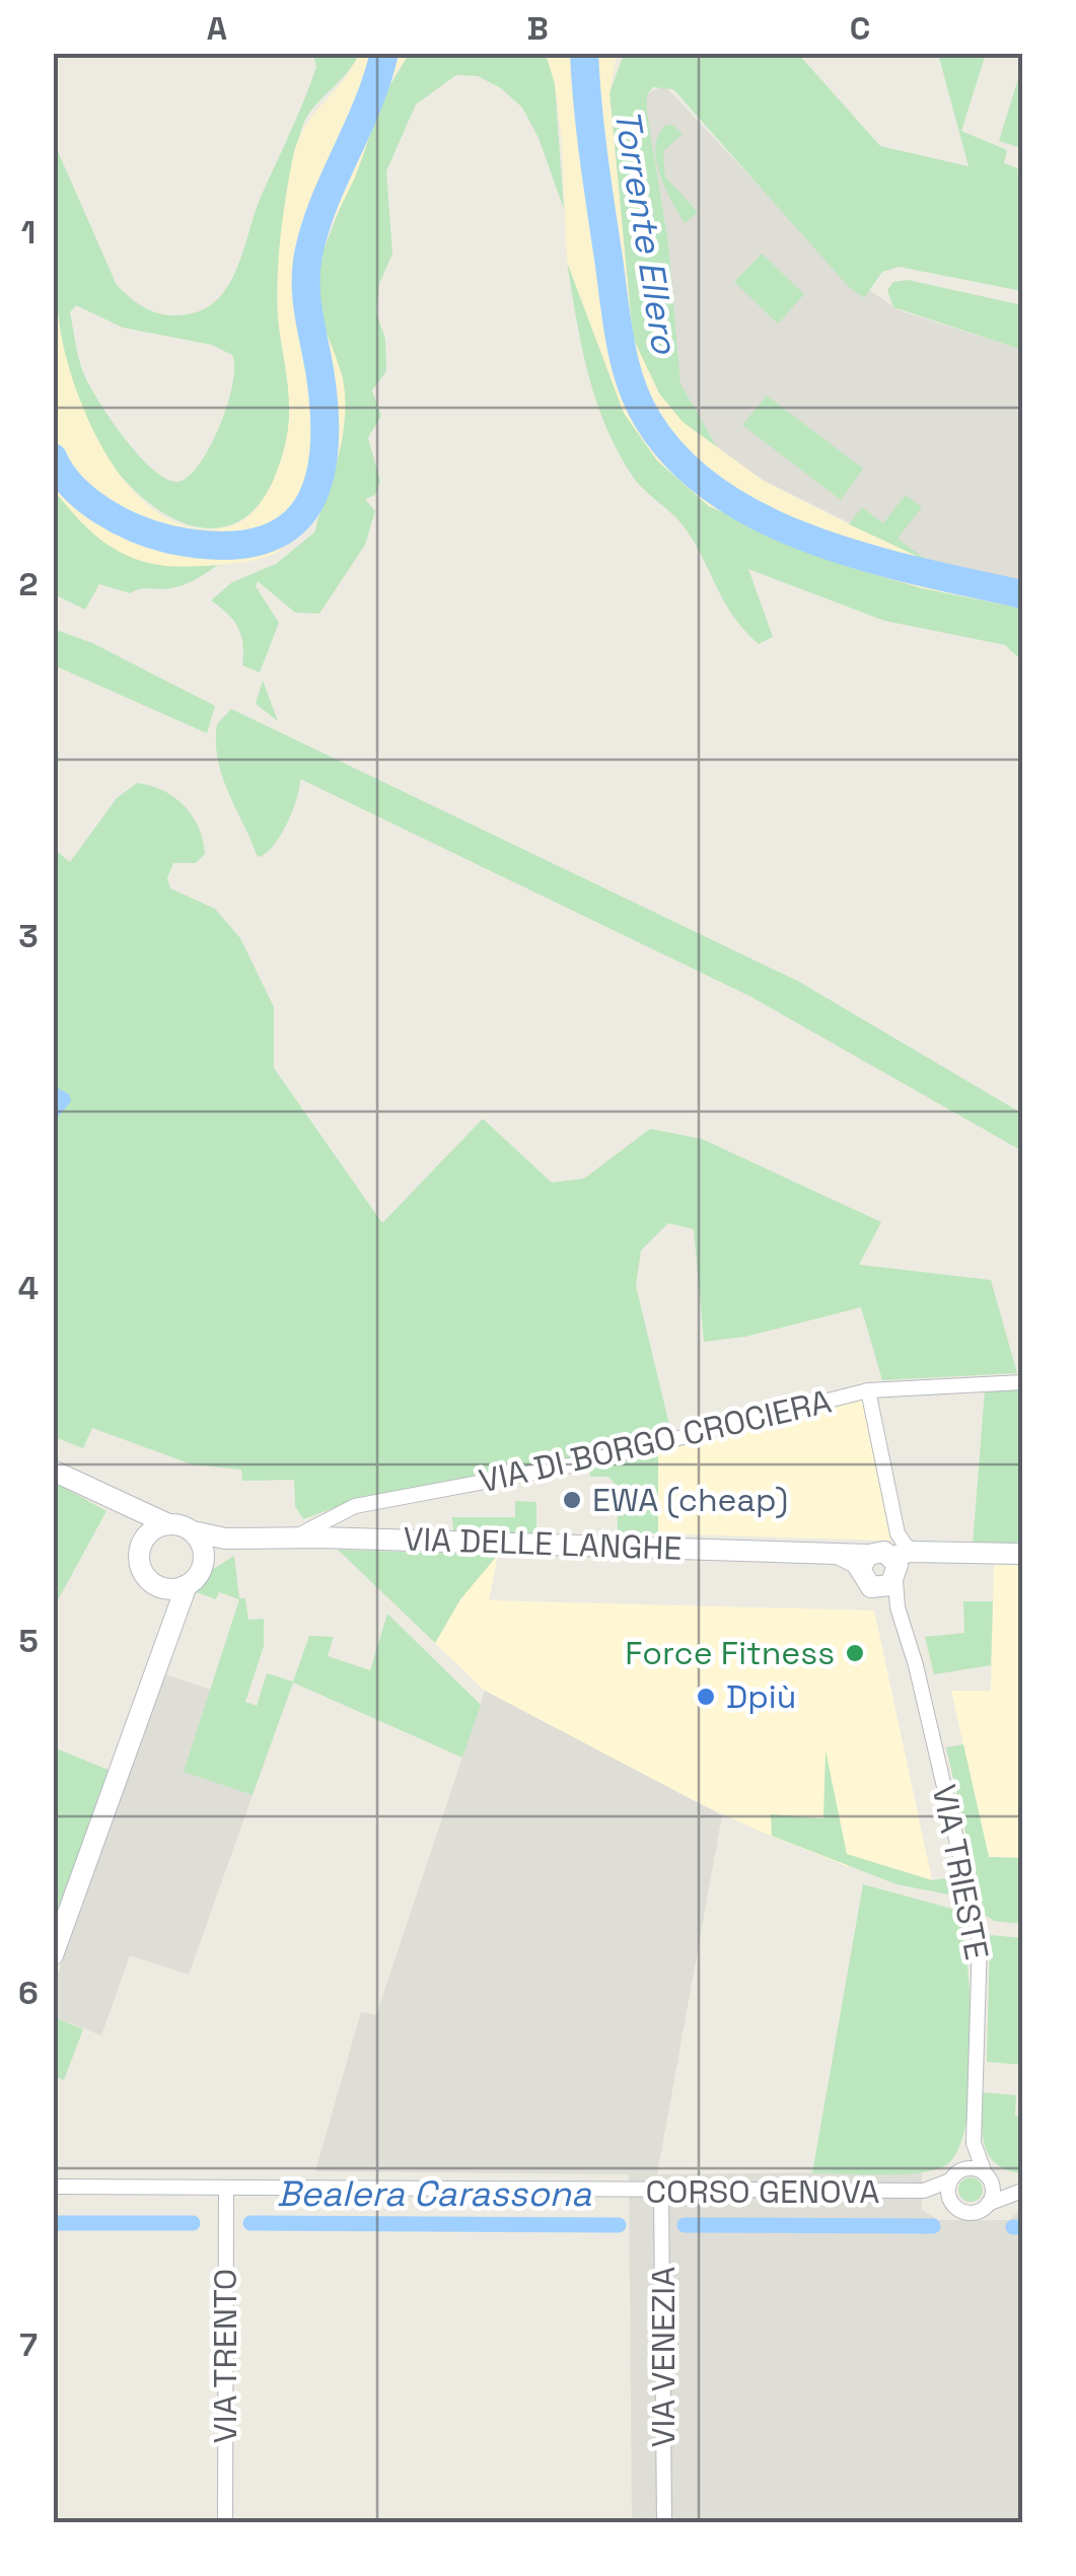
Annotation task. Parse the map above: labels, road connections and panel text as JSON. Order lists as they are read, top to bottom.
{
  "streets": {
    "main road": ["VIA DELLE LANGHE"],
    "street": [
      "VIA DI BORGO CROCIERA",
      "VIA TRIESTE",
      "CORSO GENOVA",
      "VIA TRENTO",
      "VIA VENEZIA"
    ]
  },
  "crossings": [
    ["VIA DI BORGO CROCIERA", "VIA DELLE LANGHE"],
    ["VIA DELLE LANGHE", "VIA TRIESTE"],
    ["VIA TRIESTE", "CORSO GENOVA"],
    ["CORSO GENOVA", "VIA TRENTO"],
    ["CORSO GENOVA", "VIA VENEZIA"]
  ],
  "water": ["Torrente Ellero", "Bealera Carassona"],
  "places": ["EWA (cheap)", "Force Fitness", "Dpiù"],
  "grid": {
    "columns": ["A", "B", "C"],
    "rows": [
      "1",
      "2",
      "3",
      "4",
      "5",
      "6",
      "7"
    ]
  }
}
